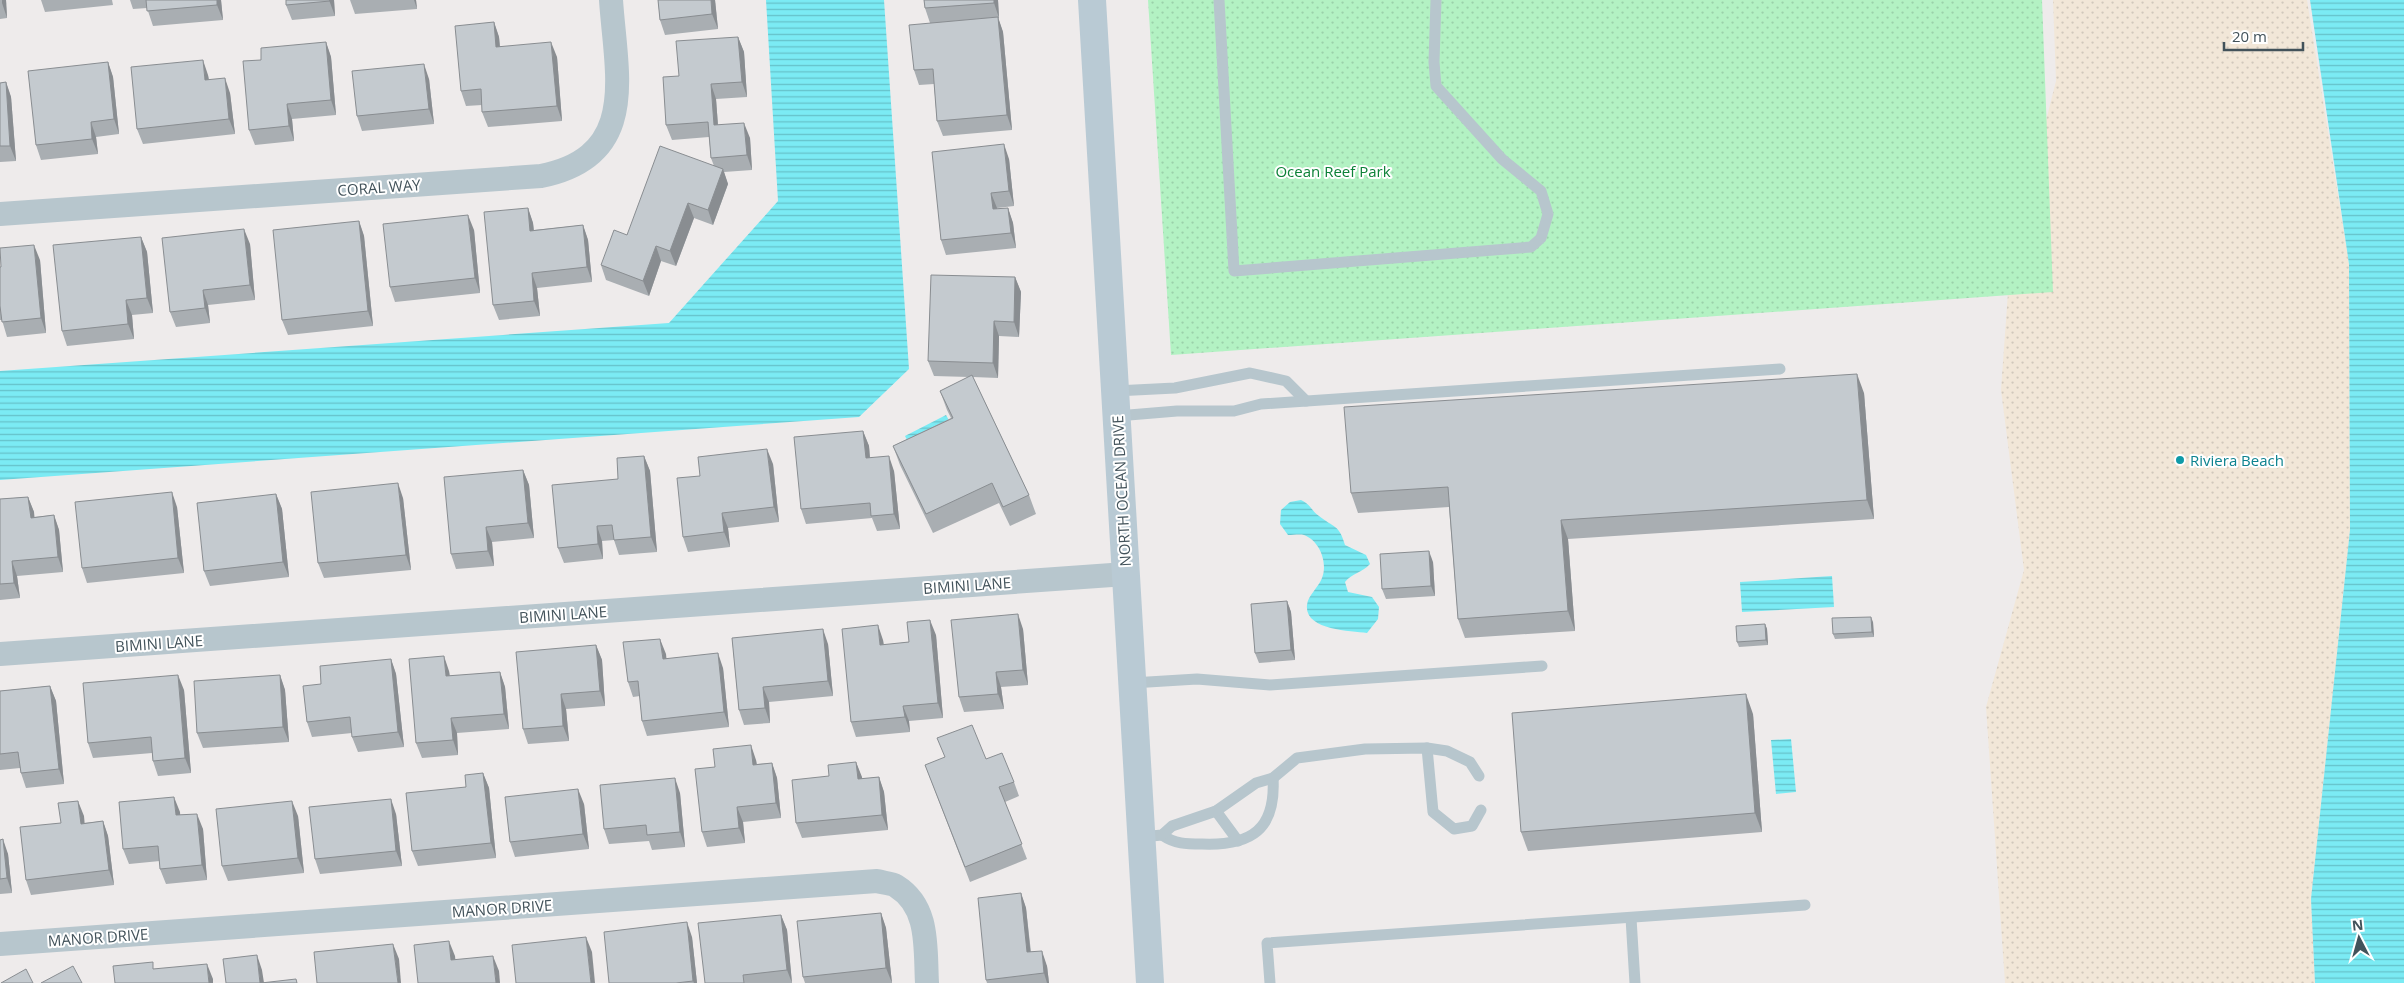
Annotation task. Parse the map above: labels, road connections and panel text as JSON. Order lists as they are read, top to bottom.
{
  "streets": {
    "main road": ["NORTH OCEAN DRIVE"],
    "street": ["CORAL WAY", "BIMINI LANE", "MANOR DRIVE"]
  },
  "crossings": [
    ["NORTH OCEAN DRIVE", "BIMINI LANE"]
  ],
  "parks": ["Ocean Reef Park"],
  "places": ["Riviera Beach"],
  "scale_bar": "20 m",
  "north": "top"
}
